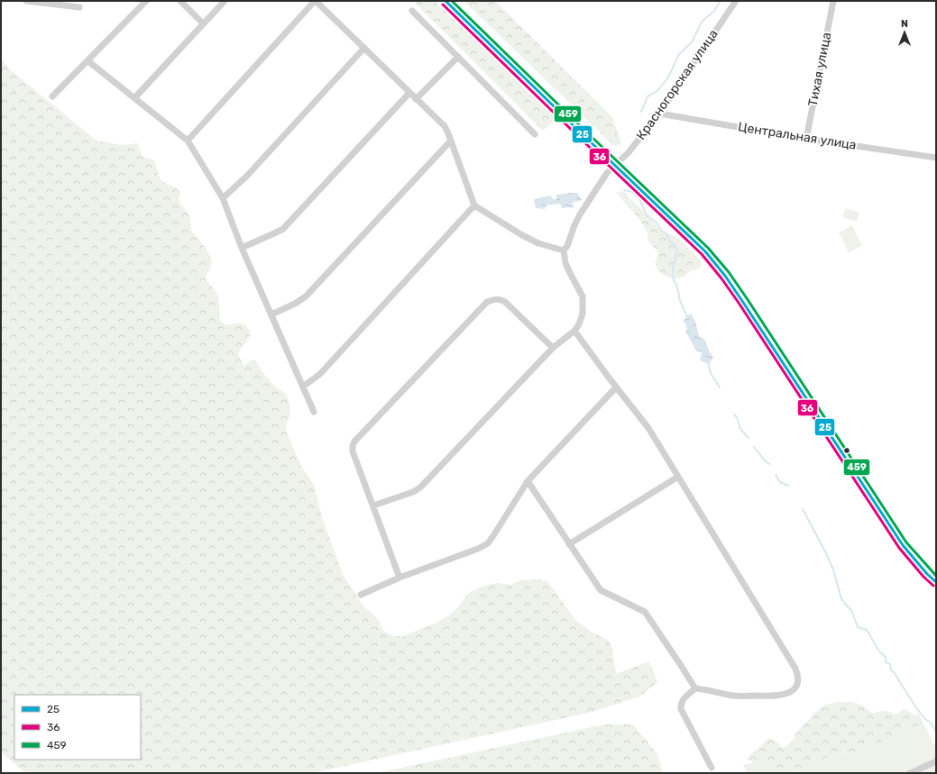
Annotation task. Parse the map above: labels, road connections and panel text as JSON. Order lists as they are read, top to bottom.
{
  "streets": {
    "street": ["Тихая улица", "Красногорская улица", "Центральная улица"]
  },
  "crossings": [
    ["Тихая улица", "Центральная улица"],
    ["Красногорская улица", "Центральная улица"]
  ],
  "lines": ["transit line 25", "transit line 459", "transit line 36"],
  "legend": ["25", "36", "459"],
  "north": "top"
}
